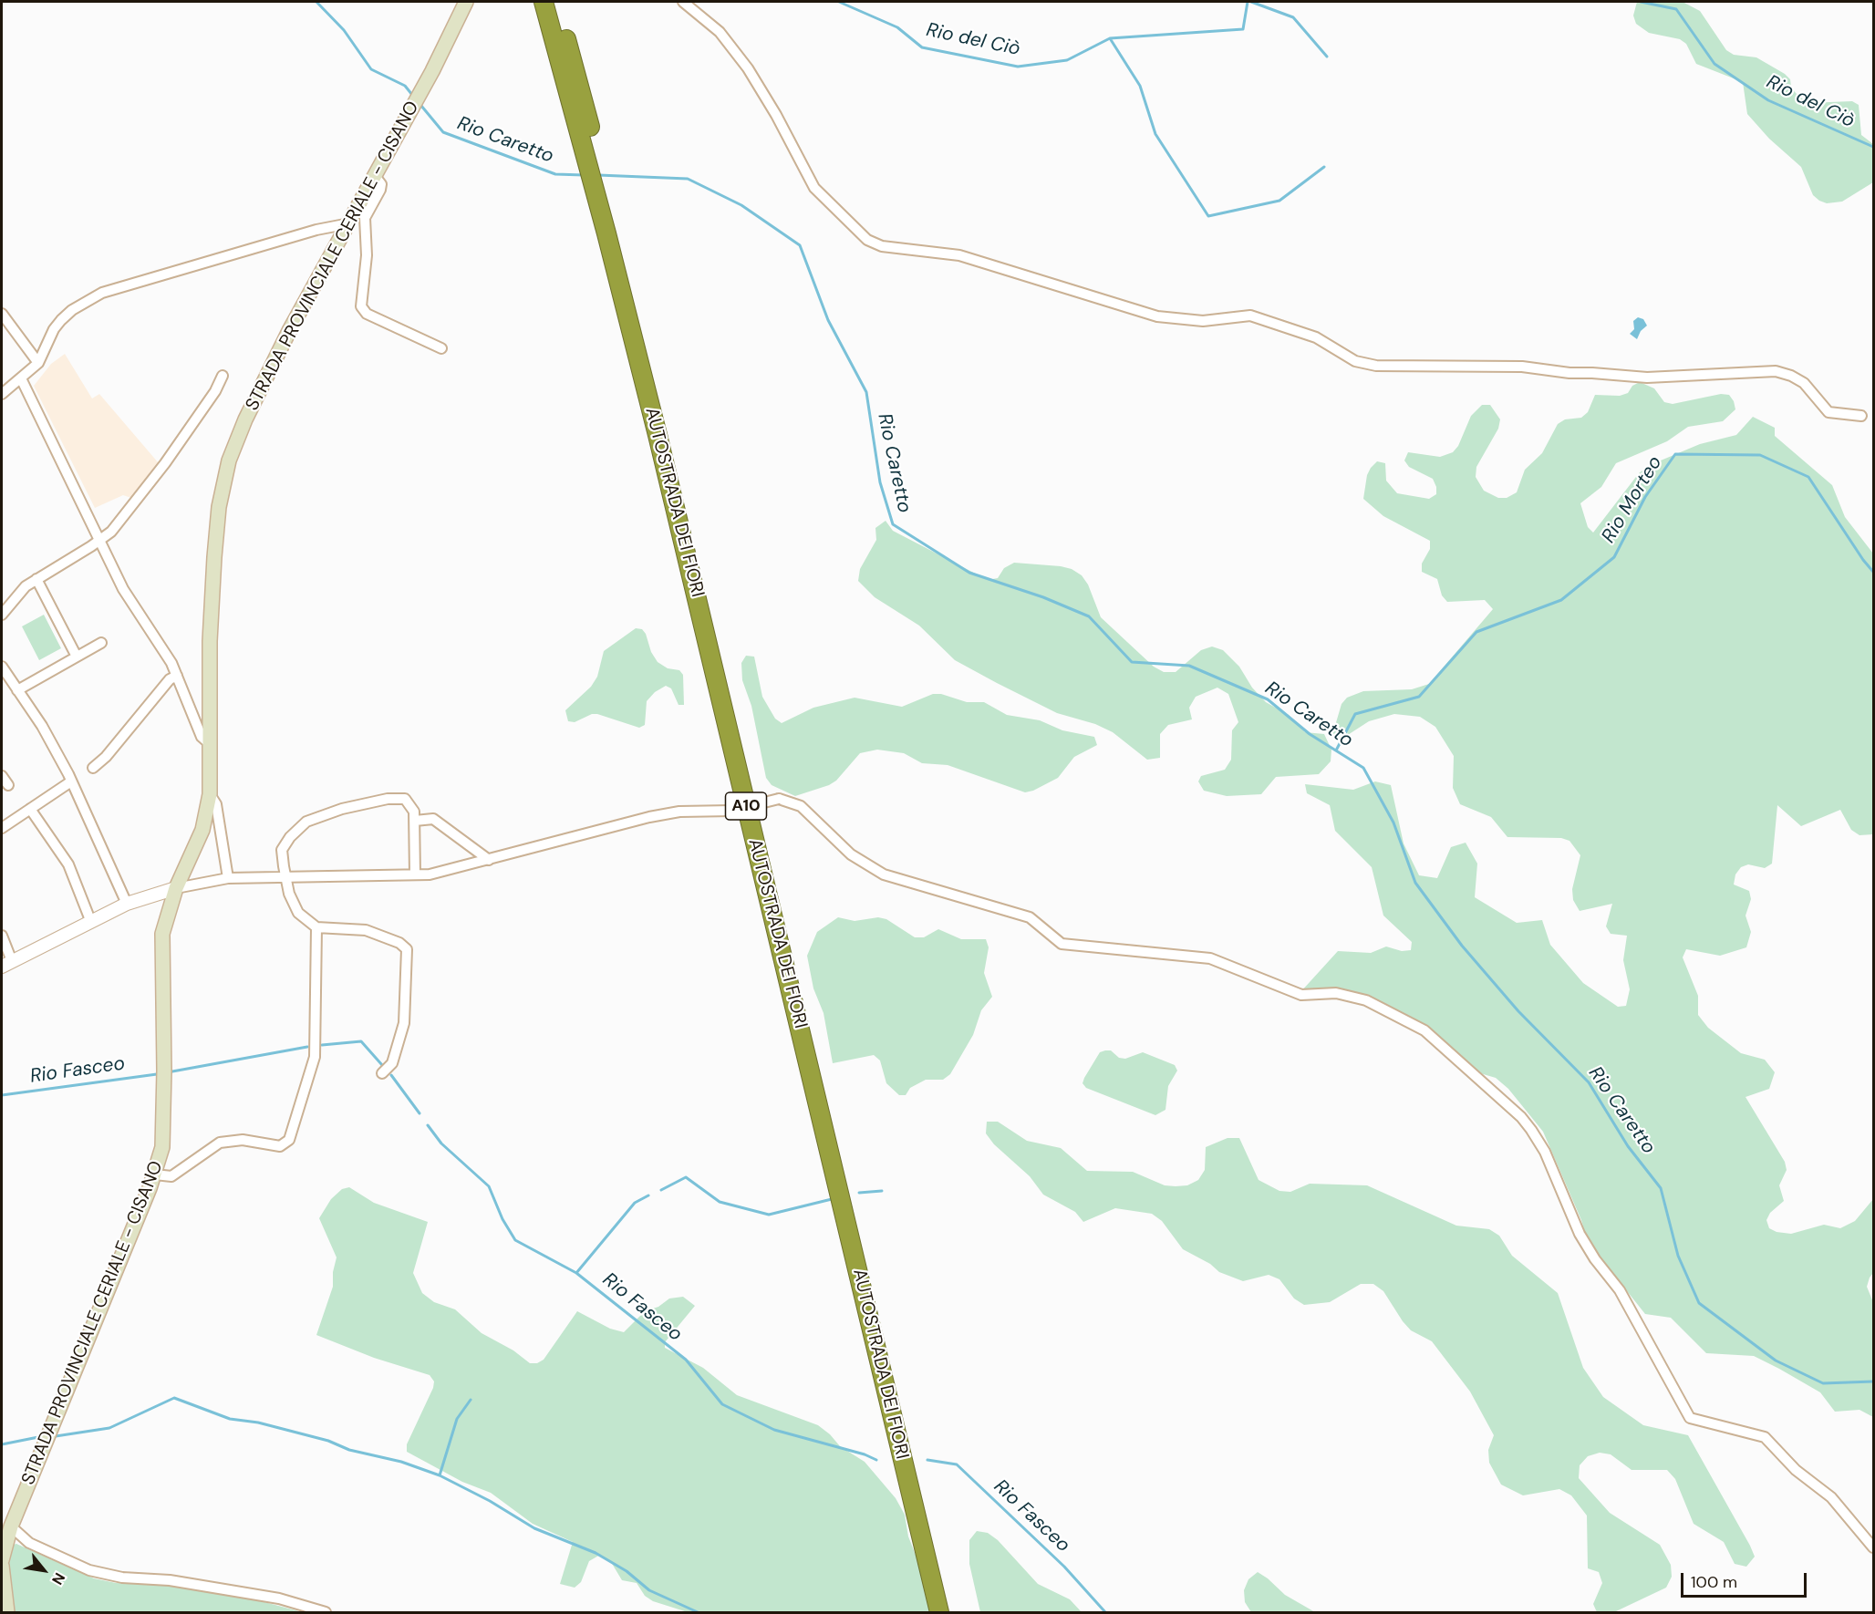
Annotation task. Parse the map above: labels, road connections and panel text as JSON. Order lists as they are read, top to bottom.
{
  "streets": {
    "highway": ["AUTOSTRADA DEI FIORI", "A10"],
    "main road": ["STRADA PROVINCIALE CERIALE - CISANO"]
  },
  "water": [
    "Rio del Ciò",
    "Rio Caretto",
    "Rio Morteo",
    "Rio Fasceo"
  ],
  "scale_bar": "100 m",
  "north": "bottom right"
}
